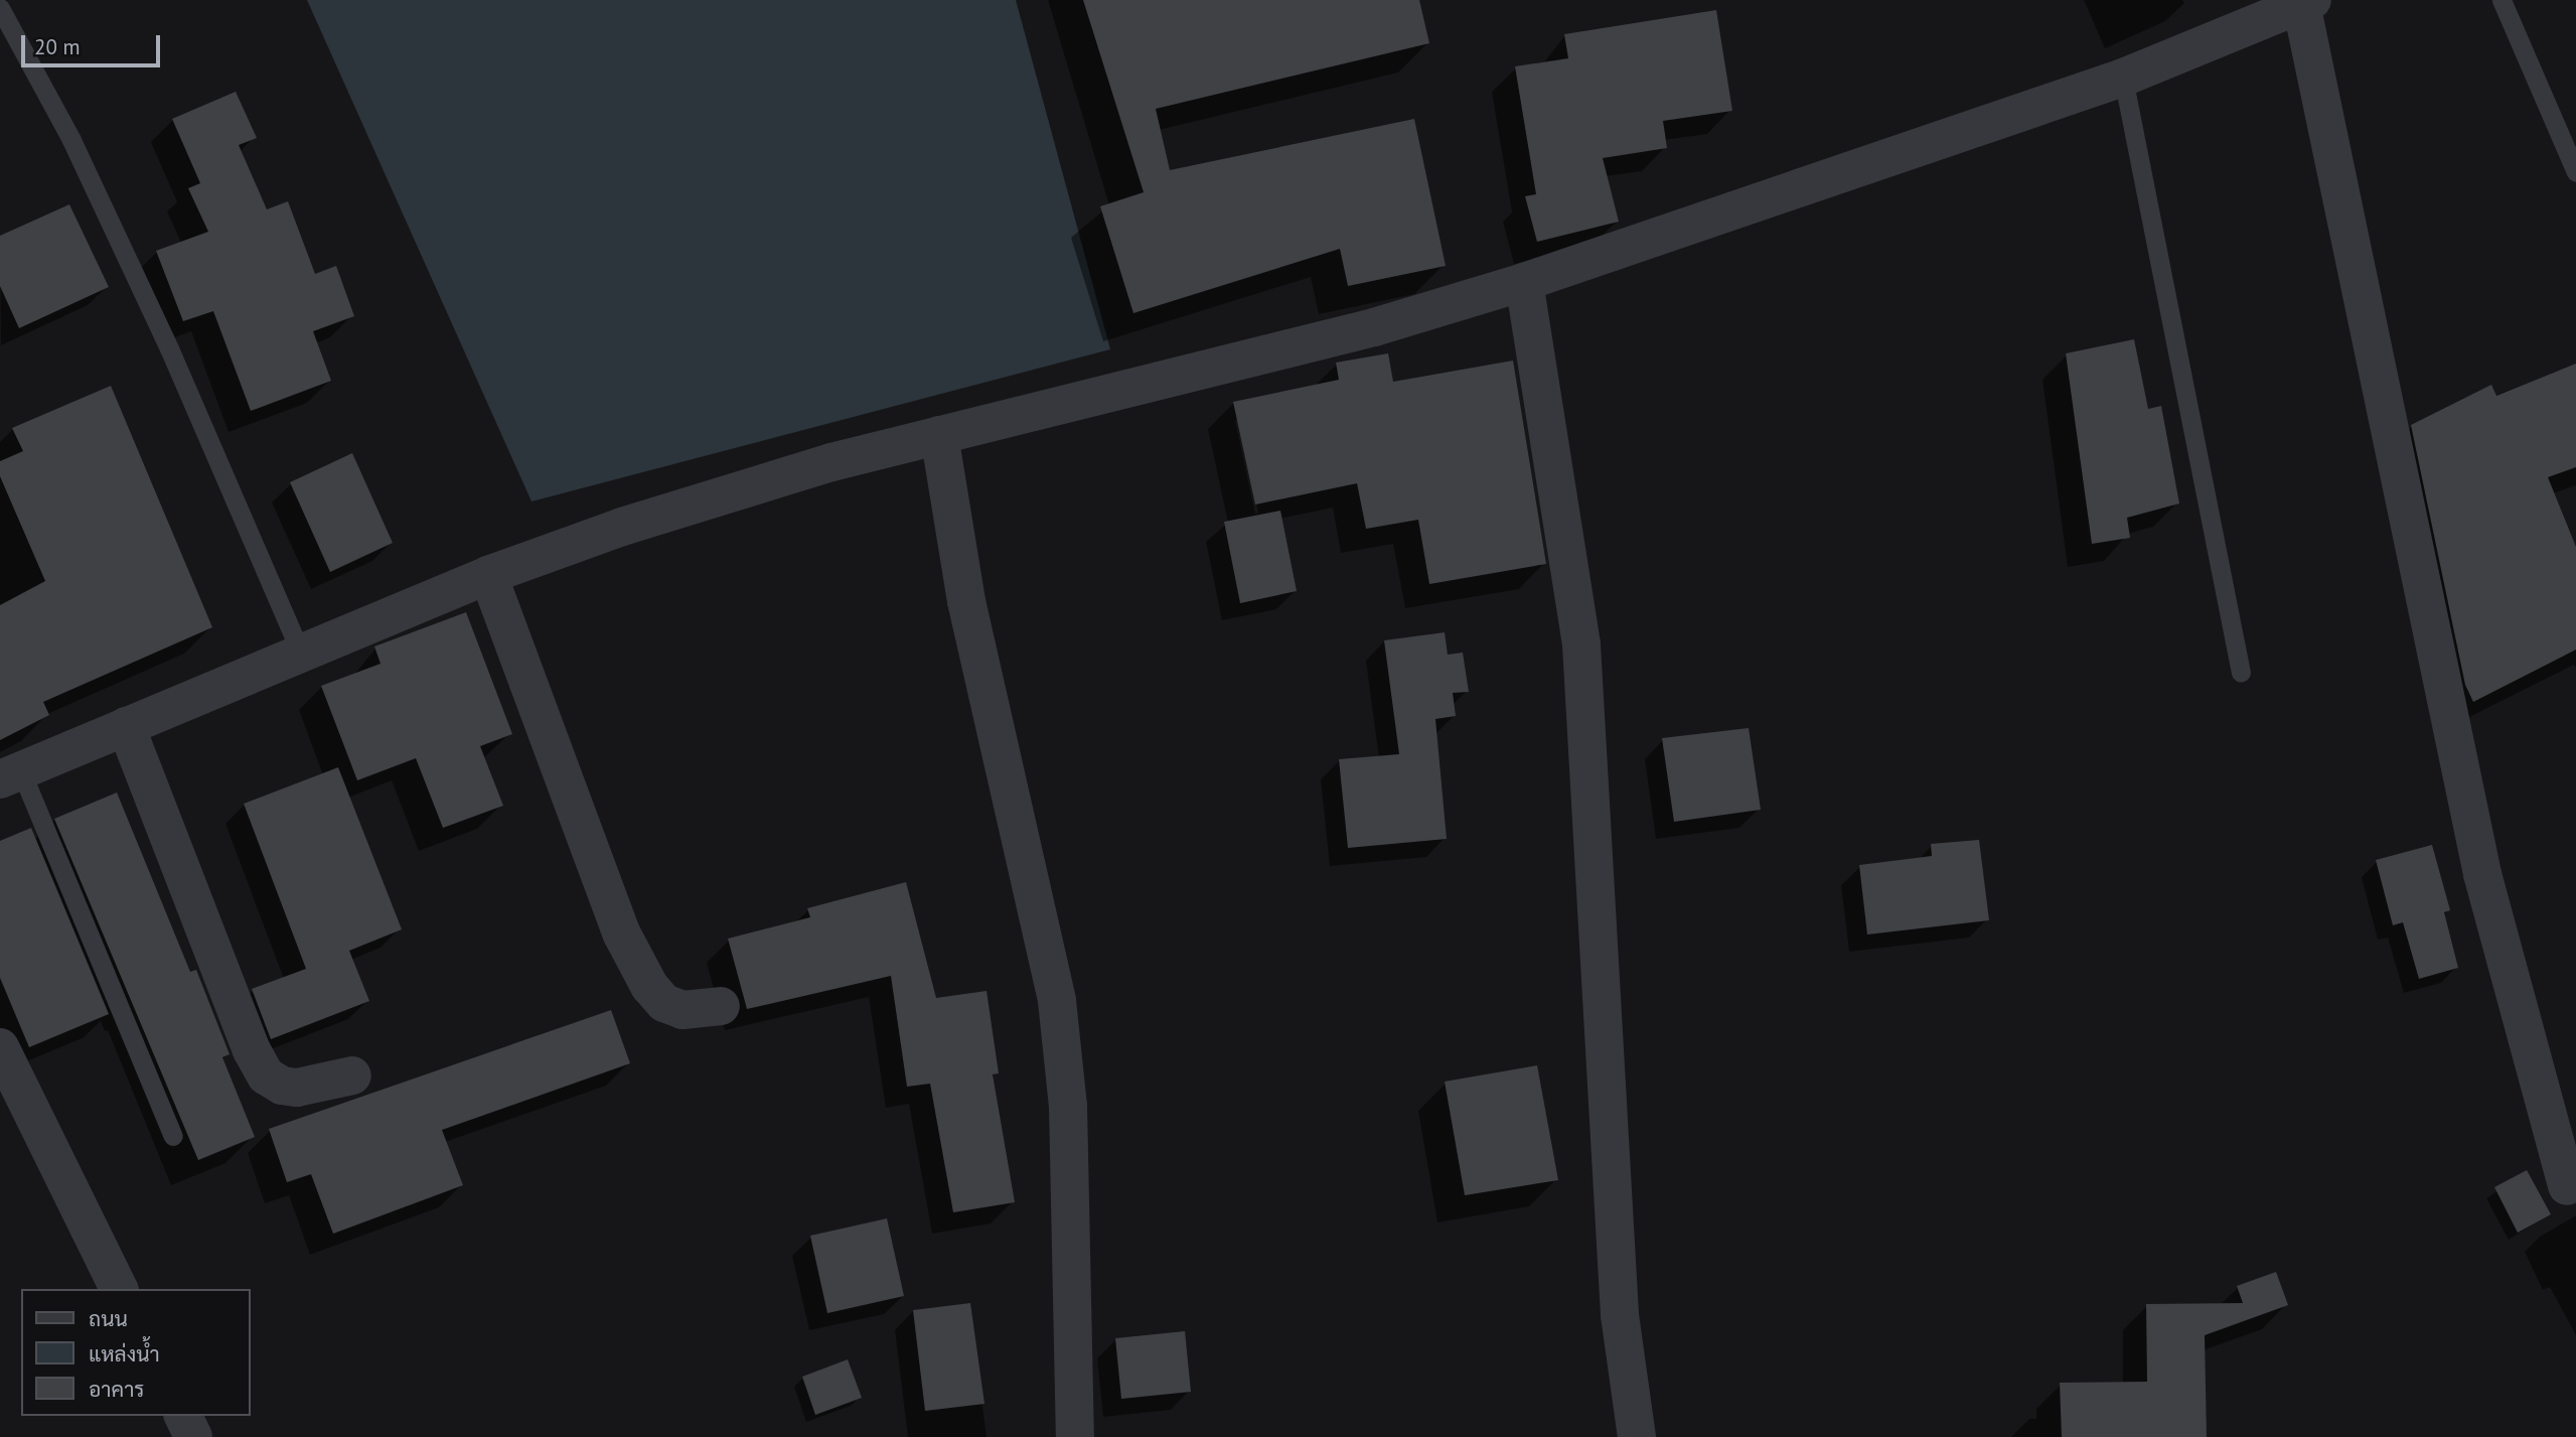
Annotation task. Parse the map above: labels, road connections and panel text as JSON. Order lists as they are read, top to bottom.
{
  "legend": ["ถนน", "แหล่งน้ำ", "อาคาร"],
  "scale_bar": "20 m"
}
